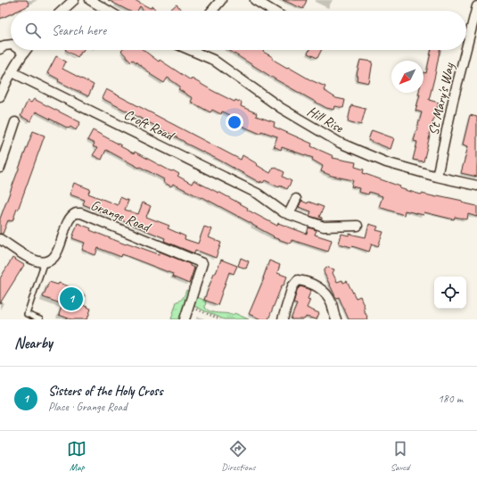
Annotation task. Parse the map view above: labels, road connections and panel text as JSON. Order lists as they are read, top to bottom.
{
  "streets": {
    "street": [
      "St Mary's Way",
      "Hill Rise",
      "Croft Road",
      "Grange Road"
    ]
  },
  "crossings": [
    ["St Mary's Way", "Hill Rise"]
  ],
  "north": "bottom left",
  "page": {
    "search": "Search here",
    "pins": "1",
    "heading": "Nearby",
    "list": [
      {
        "mark": "1",
        "name": "Sisters of the Holy Cross",
        "note": "Place · Grange Road",
        "value": "180 m"
      }
    ],
    "nav": ["Map", "Directions", "Saved"]
  }
}
